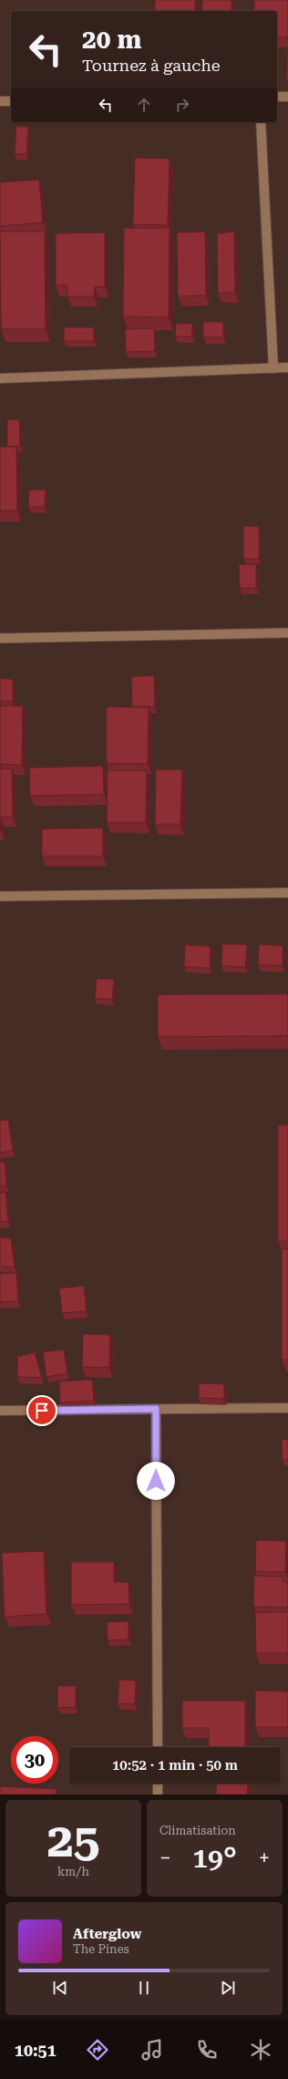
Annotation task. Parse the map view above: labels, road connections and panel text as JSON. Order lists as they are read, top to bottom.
{
  "page": {
    "turn": ["20 m", "Tournez à gauche"],
    "limit": "30",
    "trip": "10:52 · 1 min · 50 m",
    "tile": [
      ["25", "km/h"],
      "Climatisation"
    ],
    "heat": ["−", "19°", "+"],
    "song": ["Afterglow", "The Pines"],
    "tabs": "10:51"
  }
}
